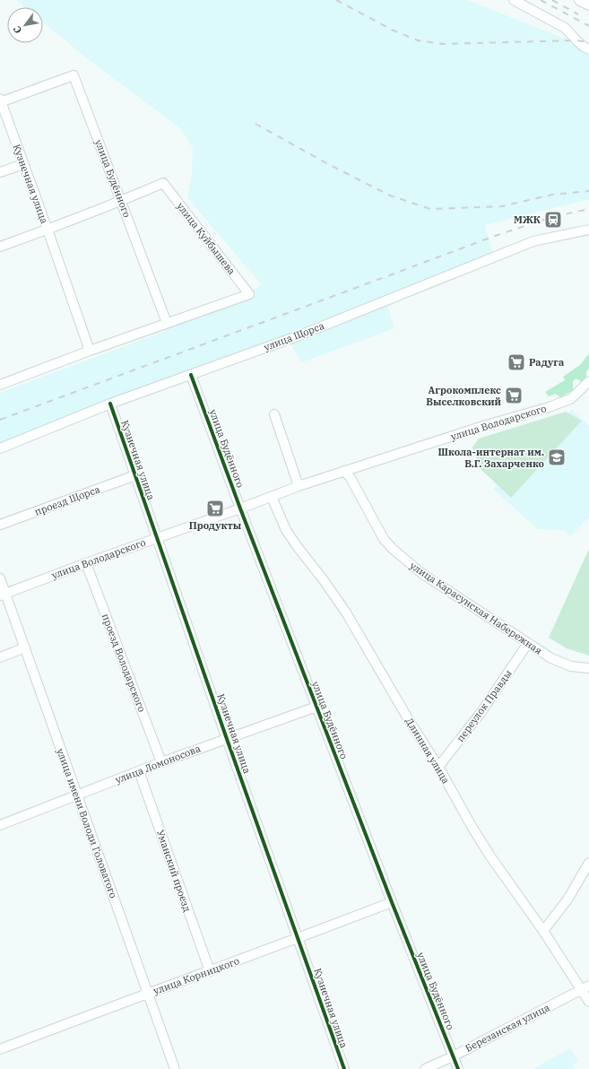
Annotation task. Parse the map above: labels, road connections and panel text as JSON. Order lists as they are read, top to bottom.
{
  "streets": {
    "street": [
      "улица Будённого",
      "Кузнечная улица",
      "улица Куйбышева",
      "улица Щорса",
      "улица Володарского",
      "проезд Щорса",
      "улица Карасунская Набережная",
      "проезд Володарского",
      "переулок Правды",
      "Длинная улица",
      "улица Ломоносова",
      "улица имени Володи Головатого",
      "Уманский проезд",
      "улица Корницкого",
      "Березанская улица"
    ]
  },
  "crossings": [
    ["улица Будённого", "Кузнечная улица"],
    ["улица Будённого", "улица Куйбышева"],
    ["улица Будённого", "улица Щорса"],
    ["улица Будённого", "улица Володарского"],
    ["улица Будённого", "улица Ломоносова"],
    ["улица Будённого", "улица Корницкого"],
    ["улица Будённого", "Березанская улица"],
    ["Кузнечная улица", "улица Щорса"],
    ["Кузнечная улица", "улица Володарского"],
    ["Кузнечная улица", "проезд Щорса"],
    ["Кузнечная улица", "улица Ломоносова"],
    ["Кузнечная улица", "улица Корницкого"],
    ["улица Володарского", "улица Карасунская Набережная"],
    ["улица Володарского", "проезд Володарского"],
    ["улица Володарского", "Длинная улица"],
    ["улица Володарского", "улица имени Володи Головатого"],
    ["улица Карасунская Набережная", "переулок Правды"],
    ["проезд Володарского", "улица Ломоносова"],
    ["переулок Правды", "Длинная улица"],
    ["Длинная улица", "Березанская улица"],
    ["улица Ломоносова", "улица имени Володи Головатого"],
    ["улица Ломоносова", "Уманский проезд"],
    ["улица имени Володи Головатого", "улица Корницкого"],
    ["Уманский проезд", "улица Корницкого"]
  ],
  "places": {
    "station": ["МЖК"],
    "supermarket": ["Радуга", "Агрокомплекс Выселковский", "Продукты"],
    "school or university": ["Школа-интернат им. В.Г. Захарченко"]
  },
  "north": "bottom left"
}
